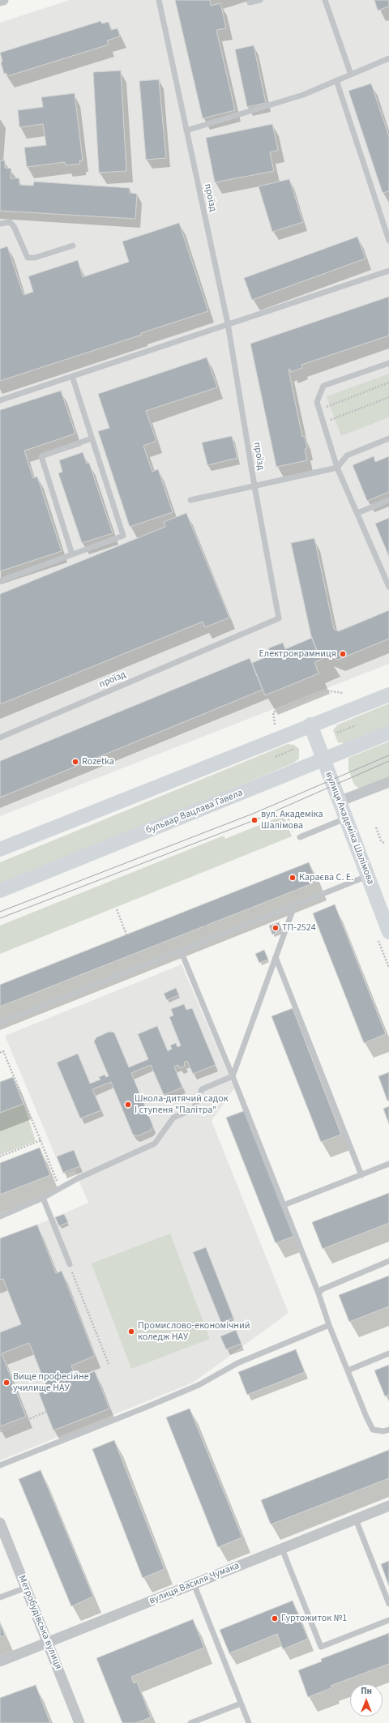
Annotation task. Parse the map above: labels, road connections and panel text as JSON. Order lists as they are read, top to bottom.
{
  "streets": {
    "main road": ["бульвар Вацлава Гавела", "вулиця Академіка Шалімова"],
    "street": ["вулиця Василя Чумака", "Метробудівська вулиця"],
    "lane": ["проїзд"]
  },
  "crossings": [
    ["бульвар Вацлава Гавела", "вулиця Академіка Шалімова"],
    ["вулиця Василя Чумака", "Метробудівська вулиця"]
  ],
  "places": [
    "Електрокрамниця",
    "Rozetka",
    "вул. Академіка Шалімова",
    "Караєва С. Е.",
    "ТП-2524",
    "Школа-дитячий садок І ступеня \"Палітра\"",
    "Промислово-економічний коледж НАУ",
    "Вище професійне училище НАУ",
    "Гуртожиток №1"
  ],
  "north": "top"
}
